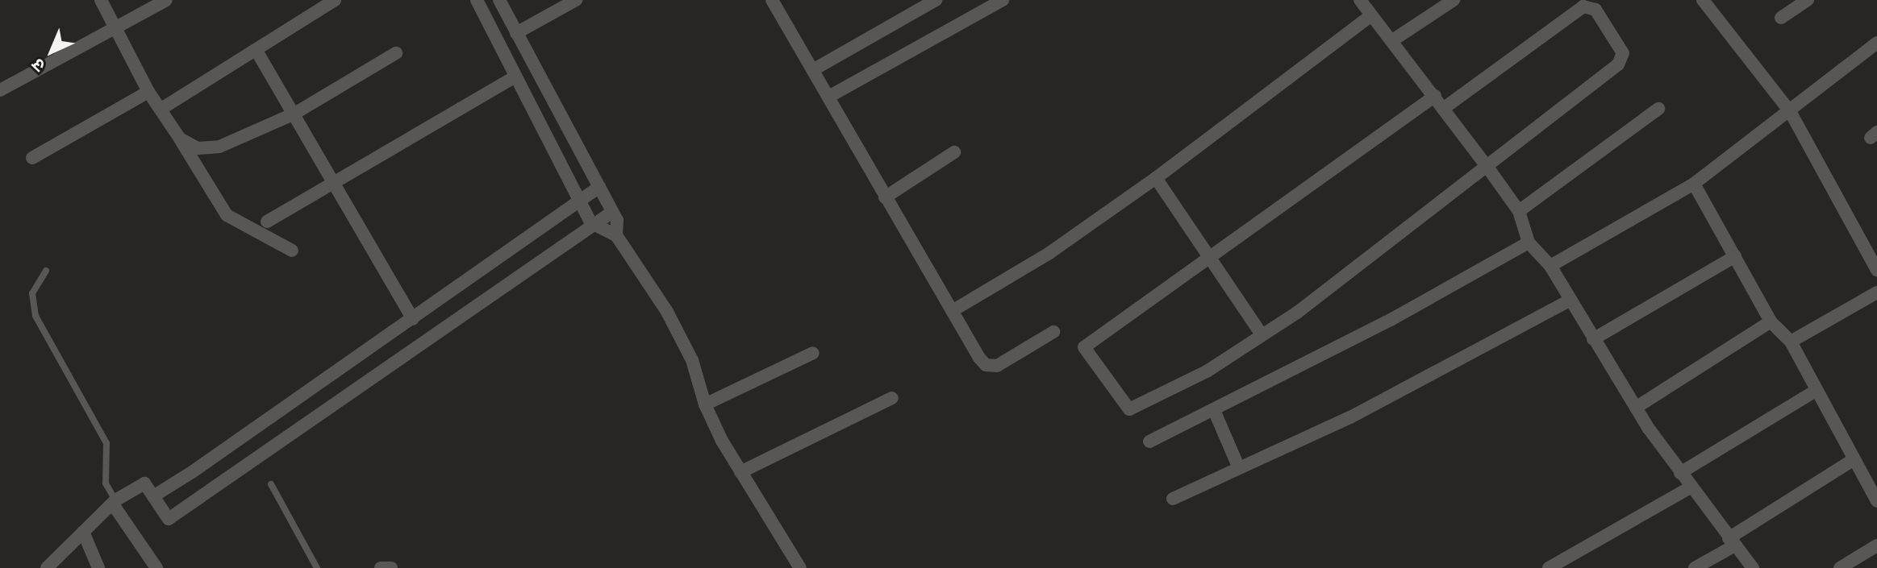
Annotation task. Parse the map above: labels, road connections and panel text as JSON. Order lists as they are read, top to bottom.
{
  "north": "bottom left"
}
